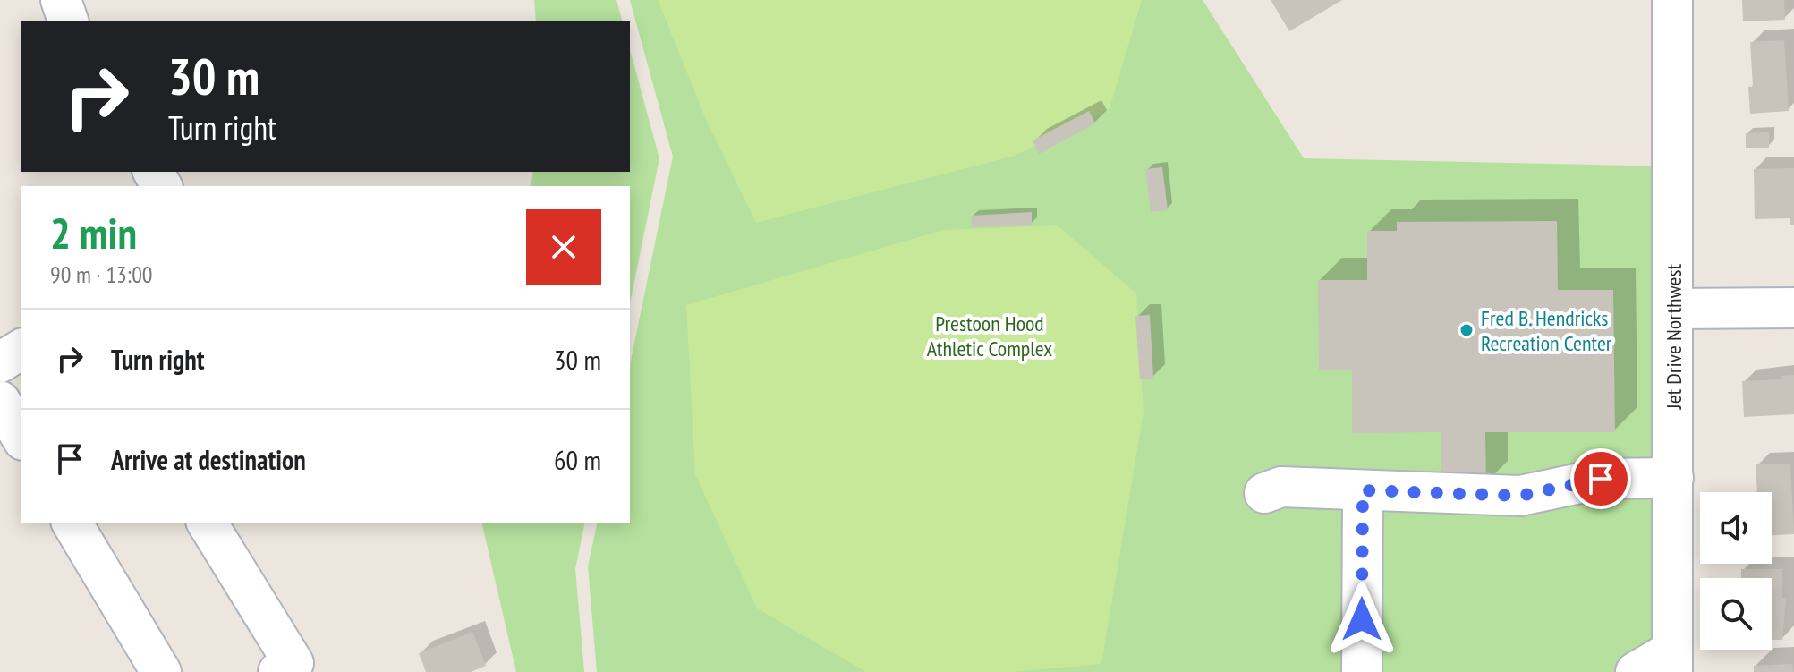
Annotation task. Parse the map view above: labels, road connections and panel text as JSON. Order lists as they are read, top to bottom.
{
  "streets": {
    "street": ["Jet Drive Northwest"]
  },
  "parks": ["Prestoon Hood Athletic Complex"],
  "places": ["Fred B. Hendricks Recreation Center"],
  "page": {
    "turn": ["30 m", "Turn right"],
    "heading": ["2 min", "90 m · 13:00"],
    "list": [
      {
        "name": "Turn right",
        "value": "30 m"
      },
      {
        "name": "Arrive at destination",
        "value": "60 m"
      }
    ]
  }
}
